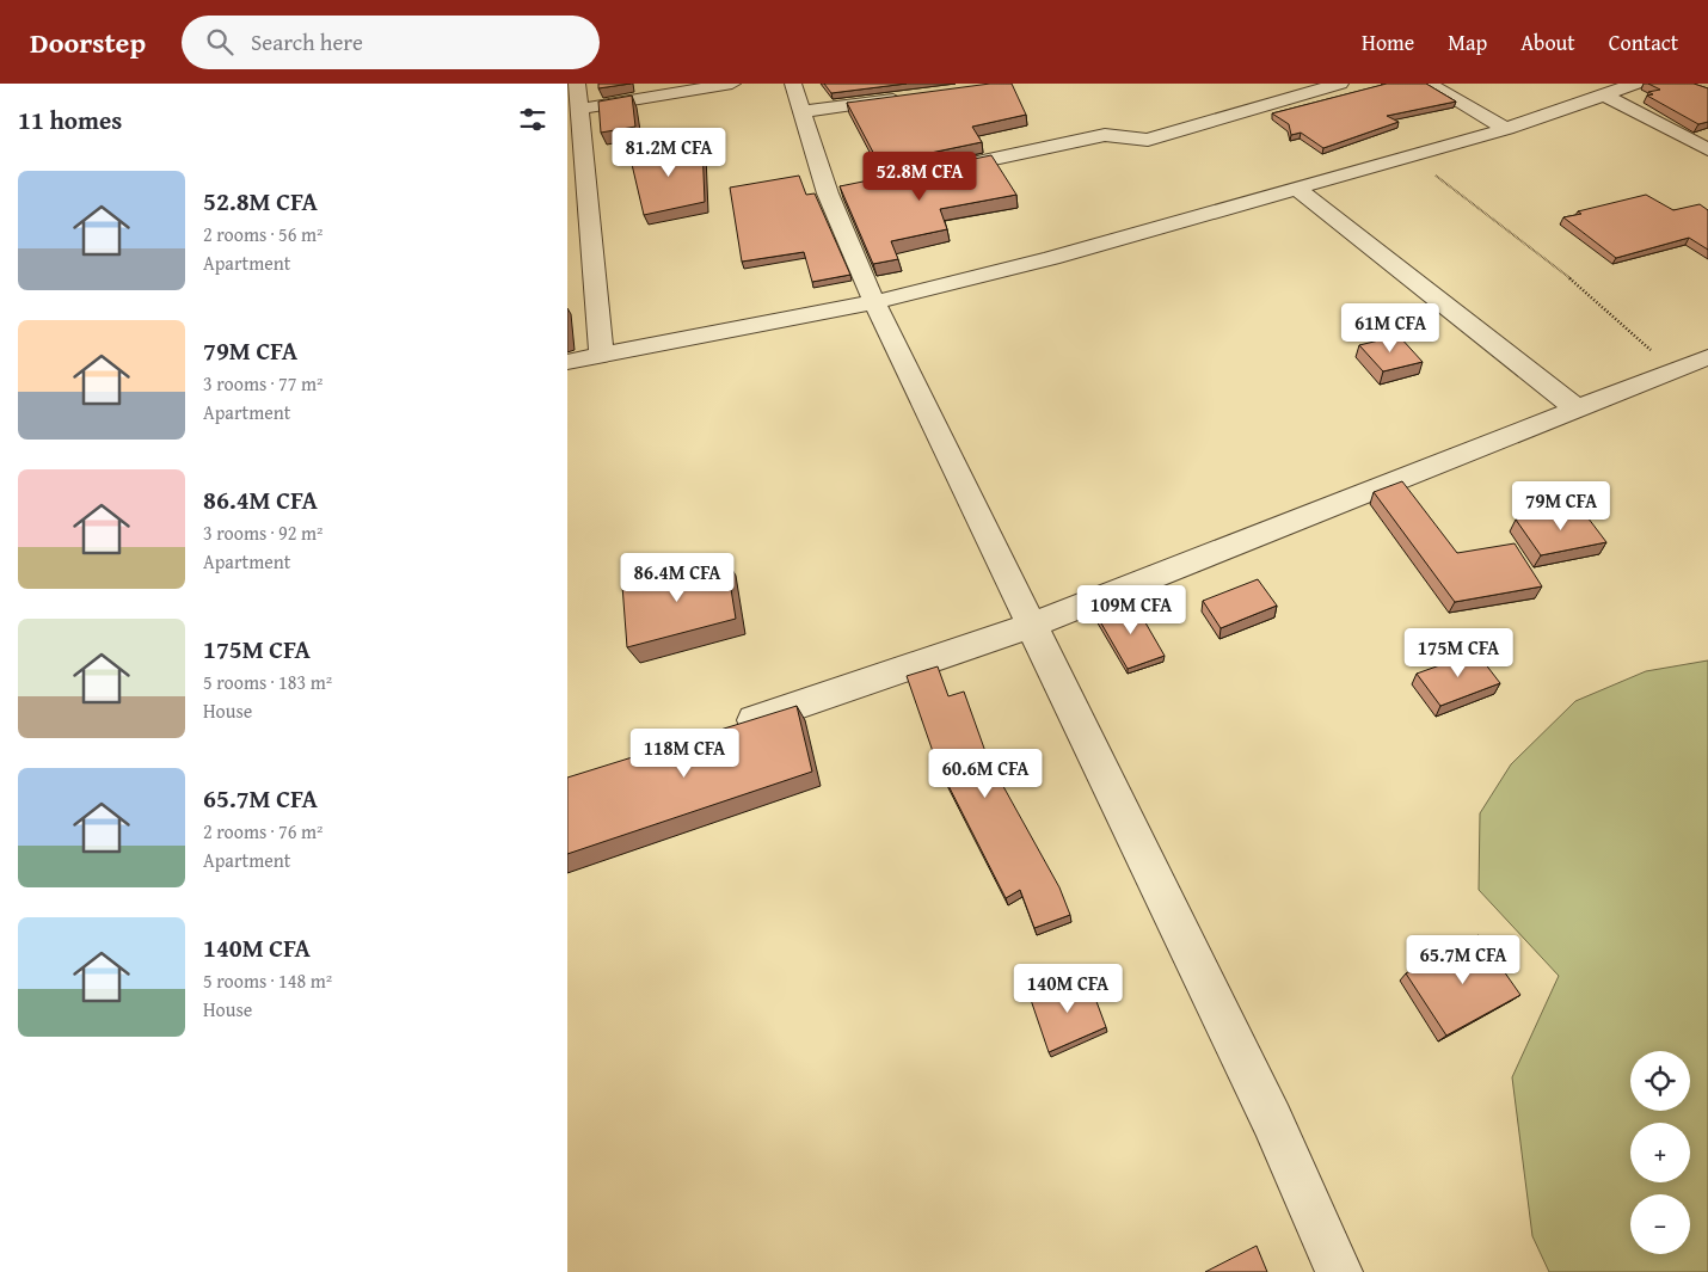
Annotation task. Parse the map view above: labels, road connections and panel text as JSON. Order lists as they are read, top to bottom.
{
  "page": {
    "header": "Doorstep",
    "search": "Search here",
    "nav": [
      "Home",
      "Map",
      "About",
      "Contact"
    ],
    "heading": "11 homes",
    "price": [
      "81.2M CFA",
      "52.8M CFA",
      "61M CFA",
      "79M CFA",
      "86.4M CFA",
      "109M CFA",
      "175M CFA",
      "118M CFA",
      "60.6M CFA",
      "65.7M CFA",
      "140M CFA"
    ],
    "list": [
      {
        "name": "52.8M CFA",
        "note": "2 rooms · 56 m² · Apartment"
      },
      {
        "name": "79M CFA",
        "note": "3 rooms · 77 m² · Apartment"
      },
      {
        "name": "86.4M CFA",
        "note": "3 rooms · 92 m² · Apartment"
      },
      {
        "name": "175M CFA",
        "note": "5 rooms · 183 m² · House"
      },
      {
        "name": "65.7M CFA",
        "note": "2 rooms · 76 m² · Apartment"
      },
      {
        "name": "140M CFA",
        "note": "5 rooms · 148 m² · House"
      }
    ],
    "map_buttons": ["+", "−"]
  }
}
